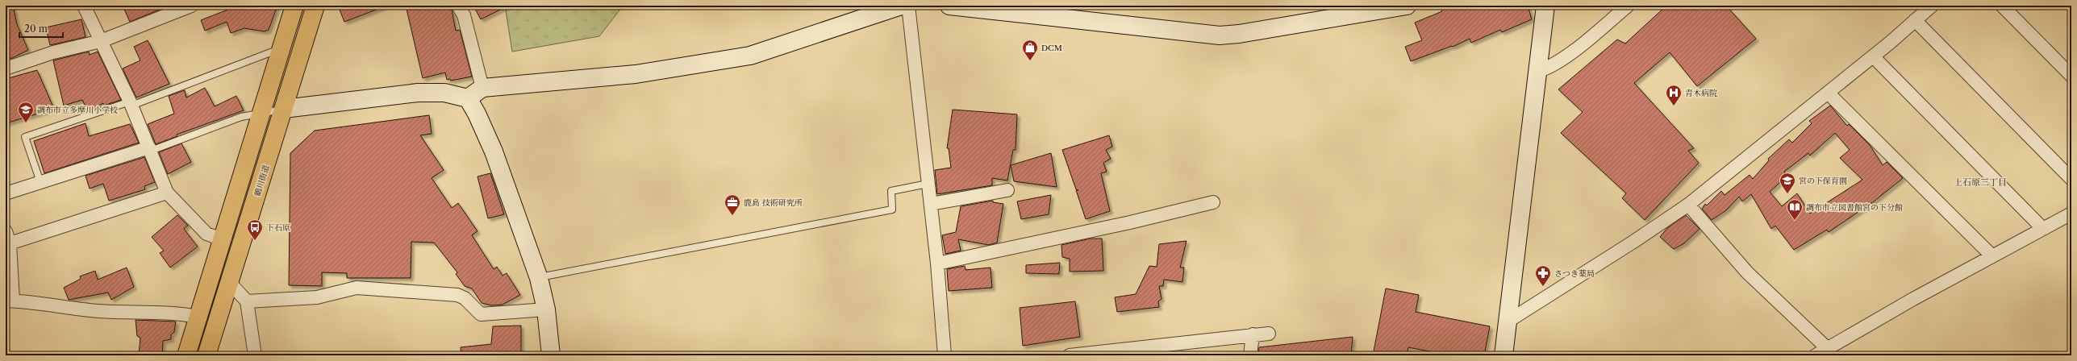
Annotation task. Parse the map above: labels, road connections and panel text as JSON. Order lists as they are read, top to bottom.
{
  "streets": {
    "main road": ["鶴川街道"]
  },
  "districts": ["上石原三丁目"],
  "places": {
    "shop": ["DCM"],
    "hospital": ["青木病院"],
    "school or university": ["調布市立多摩川小学校", "宮の下保育園"],
    "office": ["鹿島 技術研究所"],
    "library": ["調布市立図書館宮の下分館"],
    "bus stop": ["下石原"],
    "pharmacy": ["さつき薬局"]
  },
  "scale_bar": "20 m"
}
